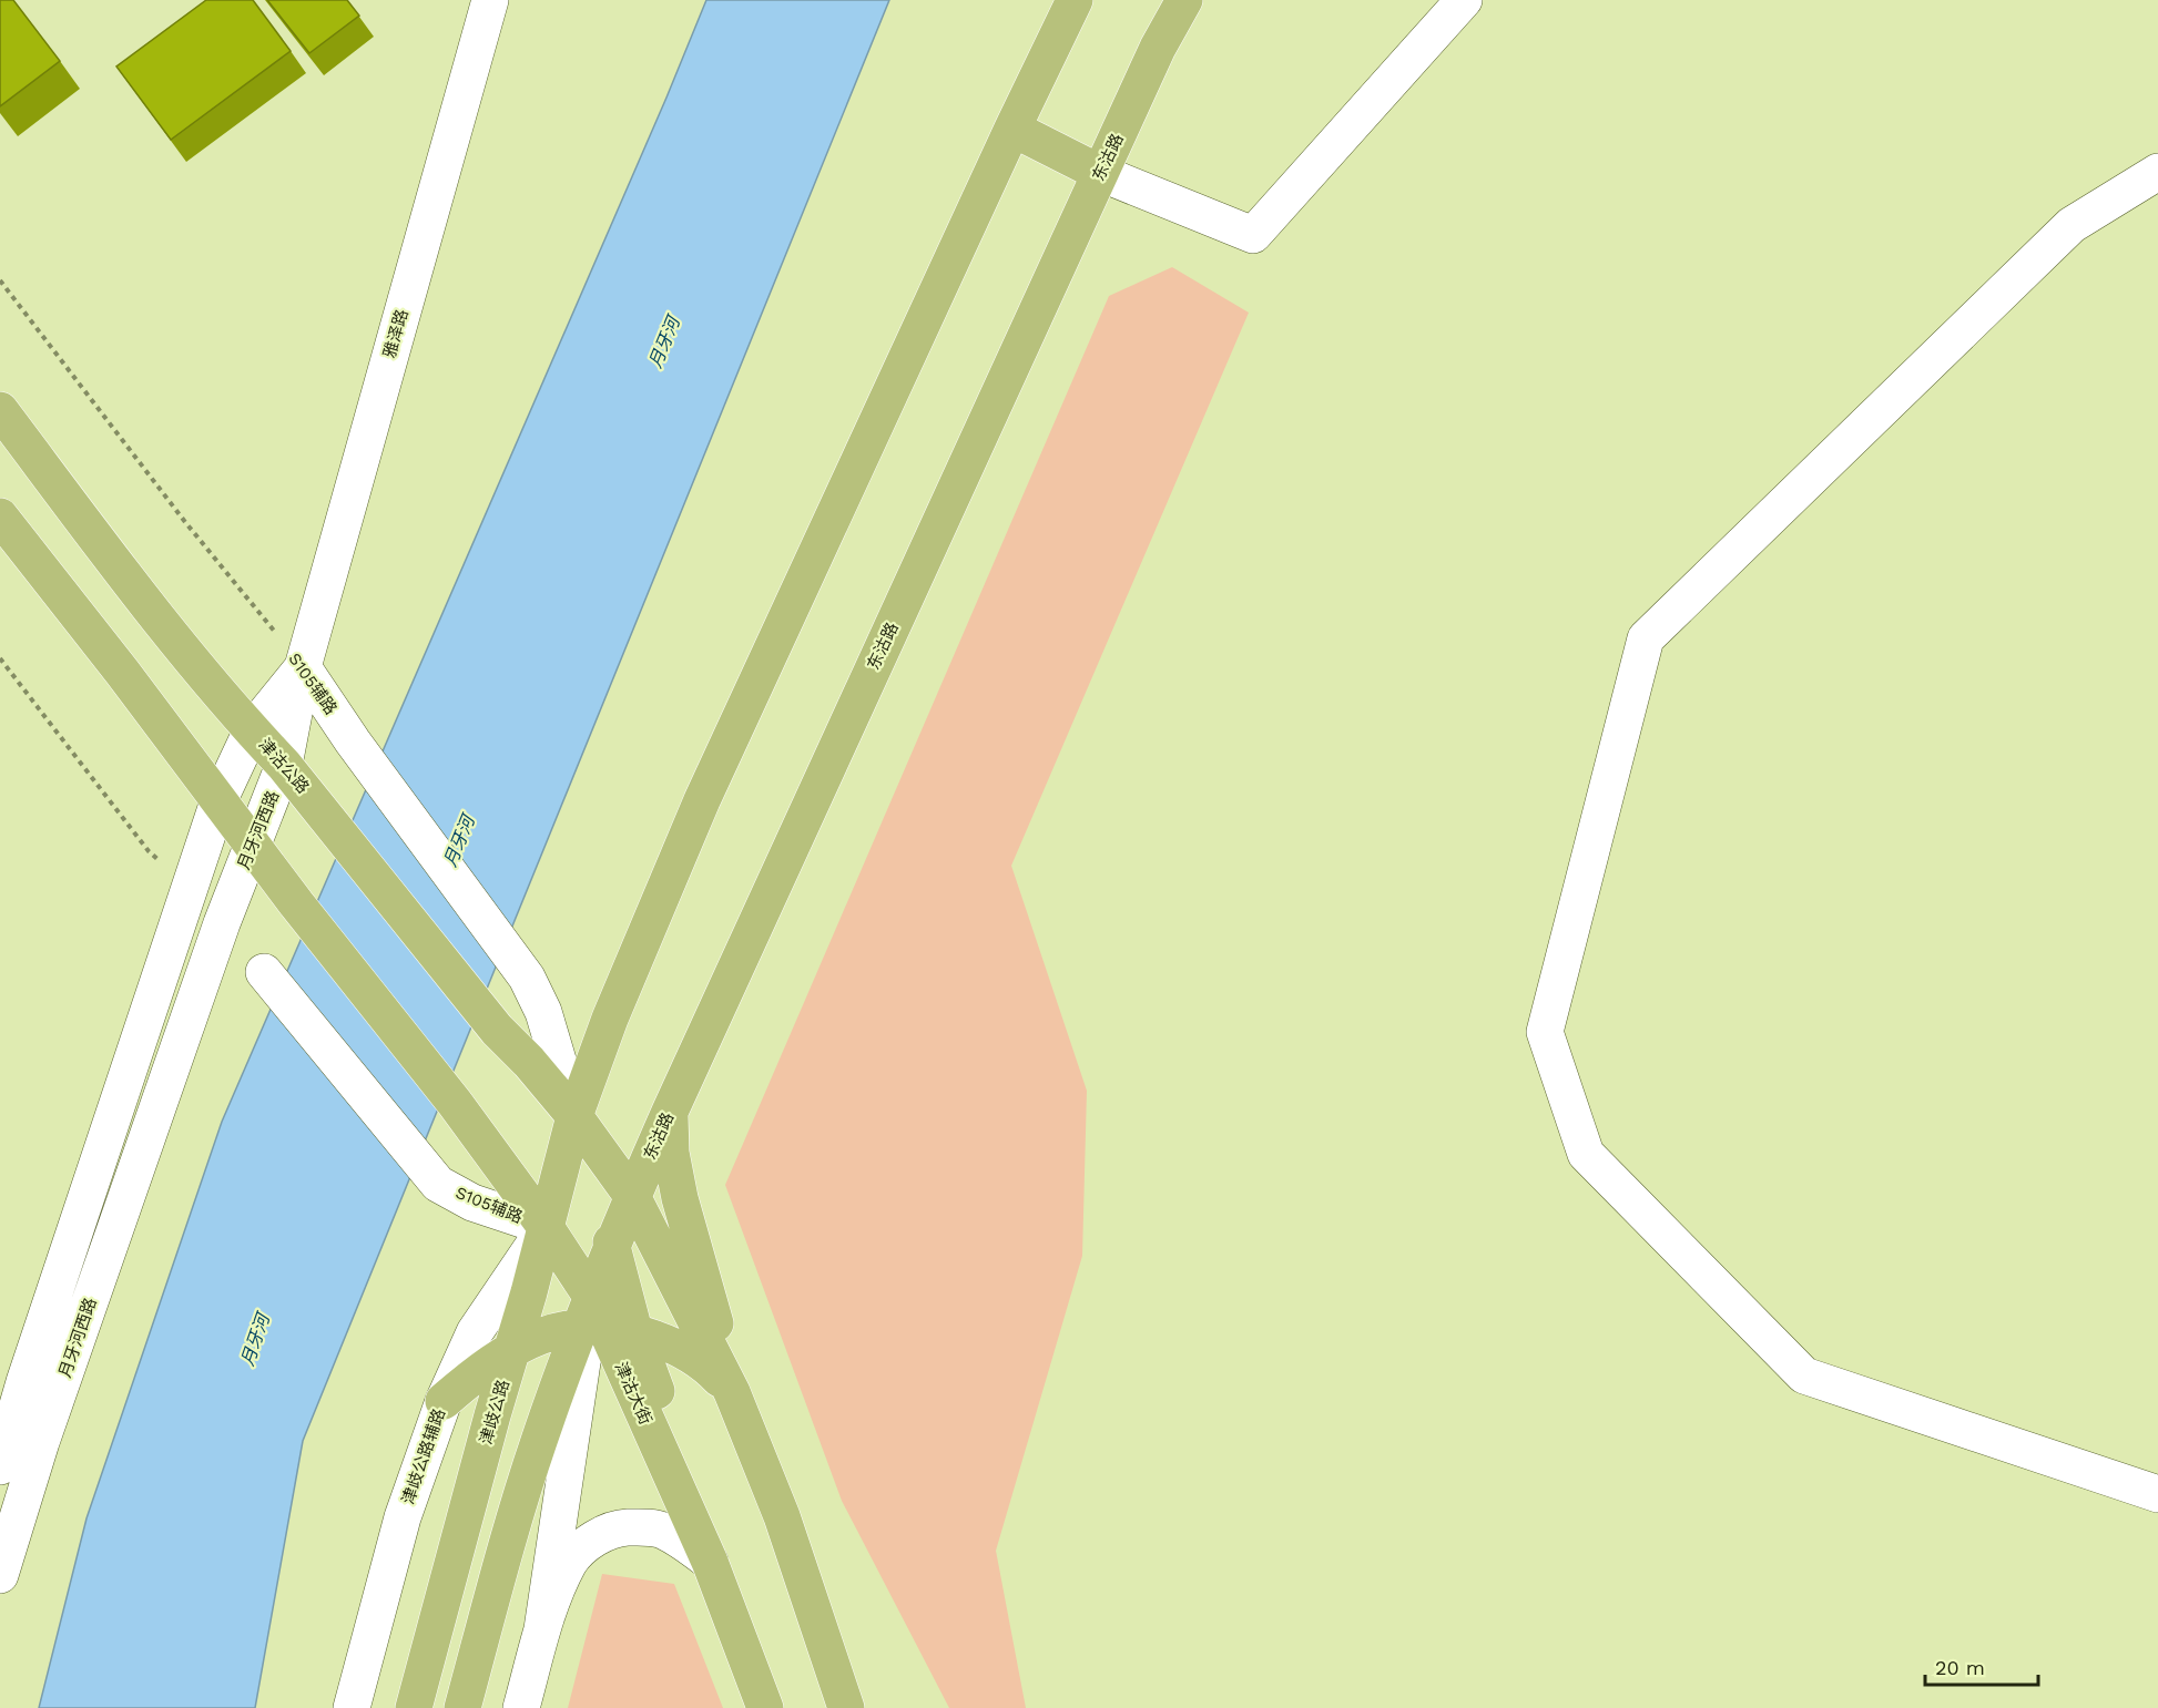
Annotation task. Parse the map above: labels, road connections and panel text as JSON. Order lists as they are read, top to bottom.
{
  "streets": {
    "main road": [
      "东沽路",
      "津沽公路",
      "津沽大街",
      "津歧公路"
    ],
    "street": [
      "雅泽路",
      "S105辅路",
      "月牙河西路",
      "津歧公路辅路"
    ]
  },
  "crossings": [
    ["东沽路", "津沽大街"],
    ["雅泽路", "S105辅路"],
    ["雅泽路", "月牙河西路"],
    ["S105辅路", "津沽公路"],
    ["S105辅路", "月牙河西路"],
    ["S105辅路", "津沽大街"],
    ["S105辅路", "津歧公路"],
    ["S105辅路", "津歧公路辅路"],
    ["津沽公路", "月牙河西路"],
    ["津沽公路", "津歧公路"],
    ["月牙河西路", "津沽大街"],
    ["津沽大街", "津歧公路"],
    ["津沽大街", "津歧公路辅路"],
    ["津歧公路", "津歧公路辅路"]
  ],
  "water": ["月牙河"],
  "scale_bar": "20 m"
}
